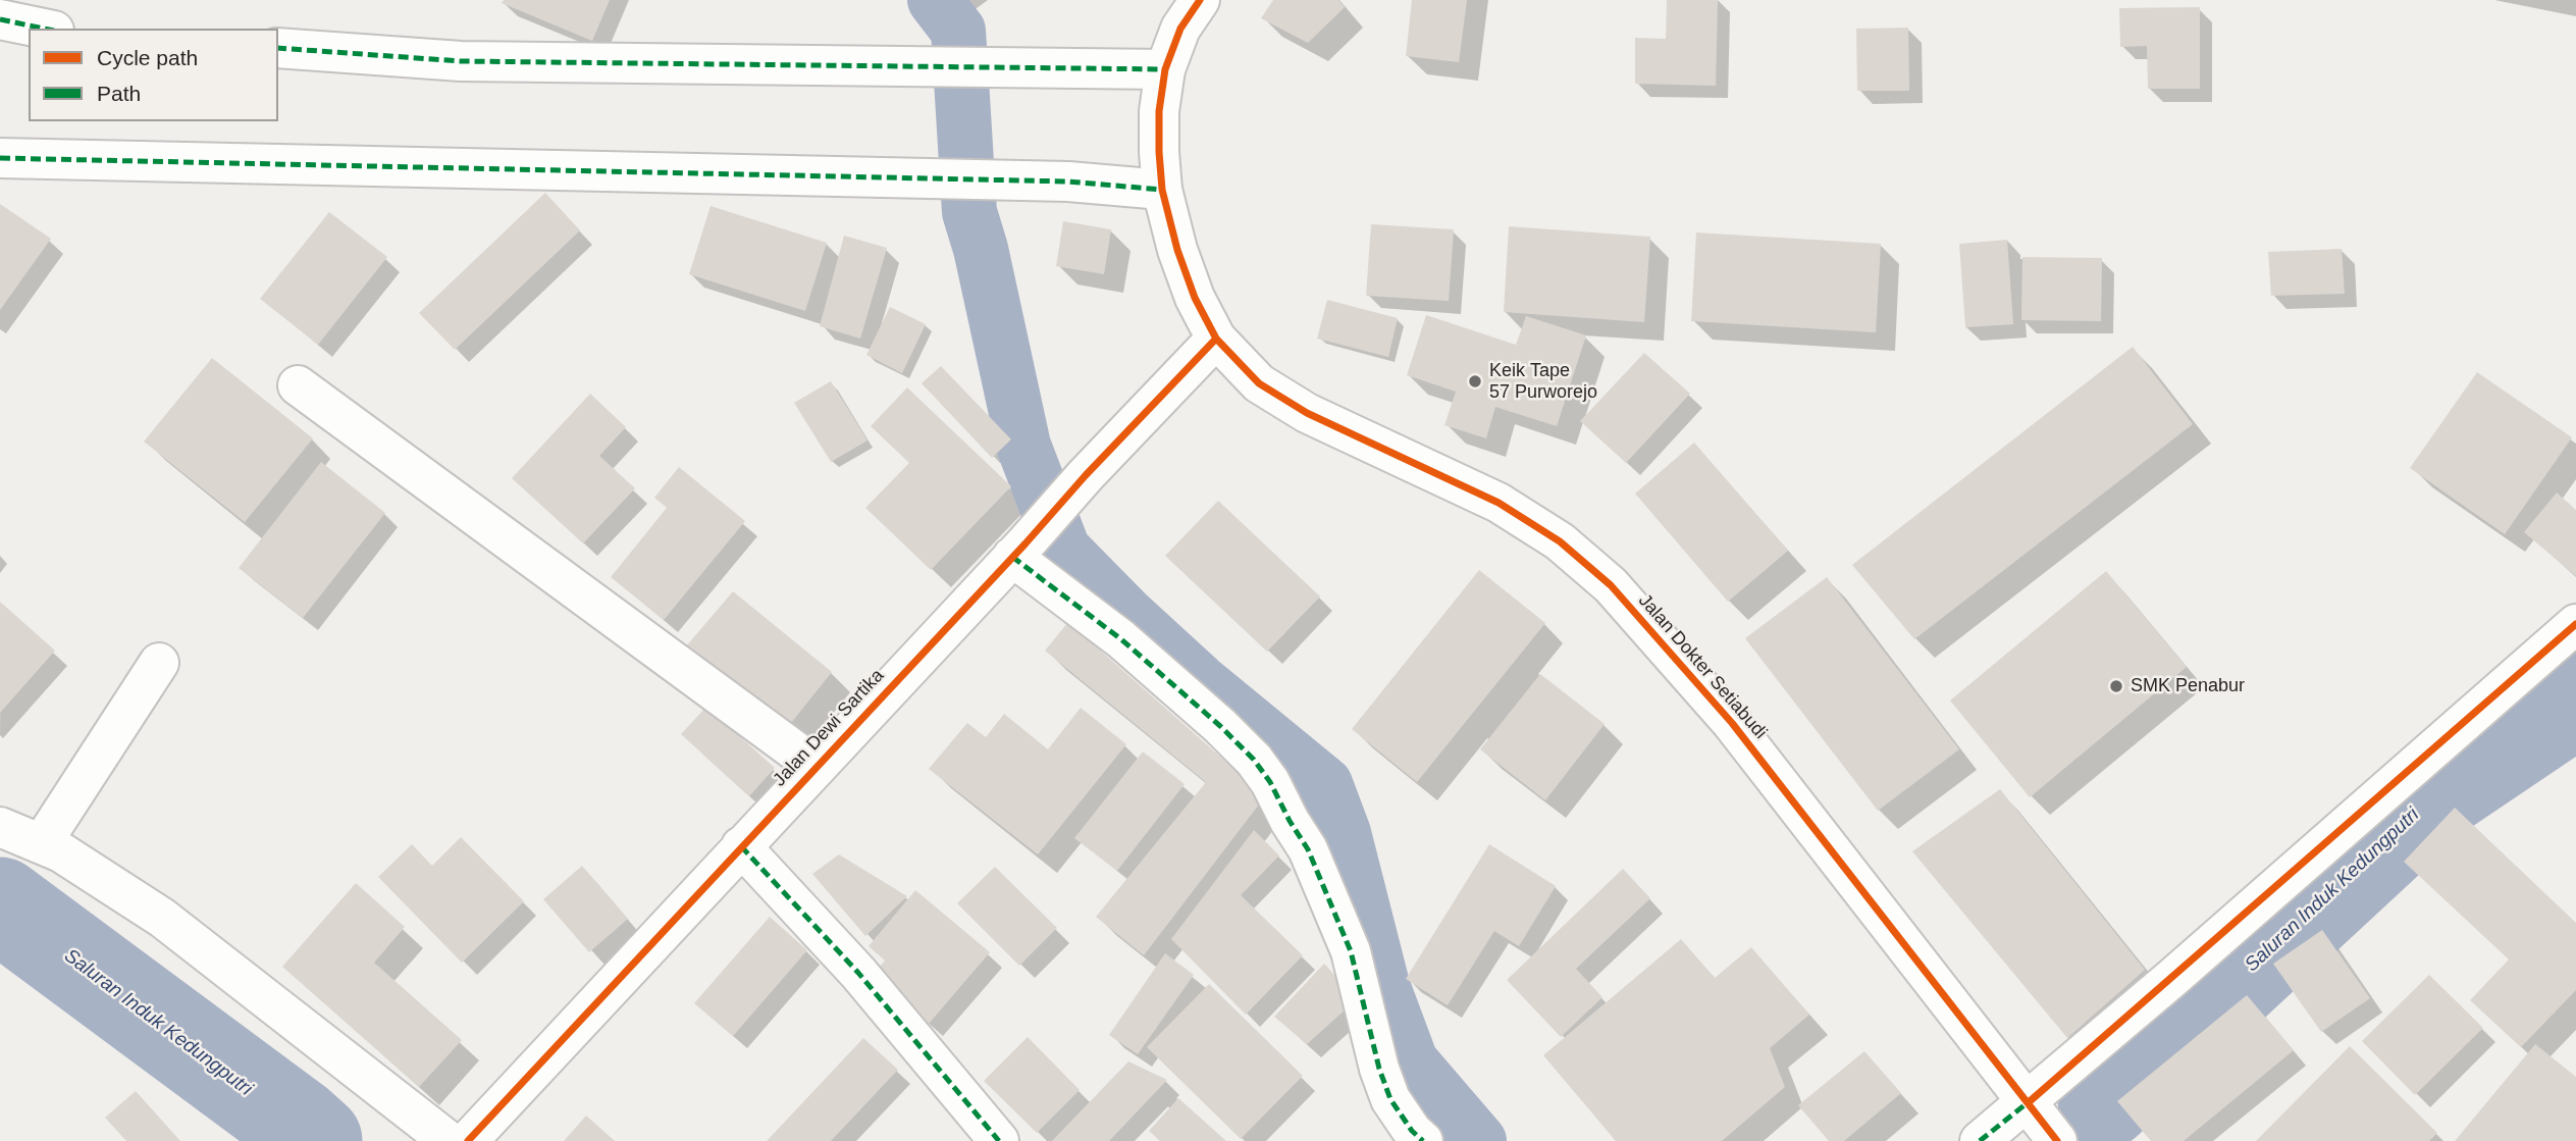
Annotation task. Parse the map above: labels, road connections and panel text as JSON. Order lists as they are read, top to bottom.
{
  "streets": {
    "street": ["Jalan Dokter Setiabudi", "Jalan Dewi Sartika"]
  },
  "crossings": [
    ["Jalan Dokter Setiabudi", "Jalan Dewi Sartika"]
  ],
  "water": ["Saluran Induk Kedungputri"],
  "places": ["Keik Tape 57 Purworejo", "SMK Penabur"],
  "legend": ["Cycle path", "Path"]
}
